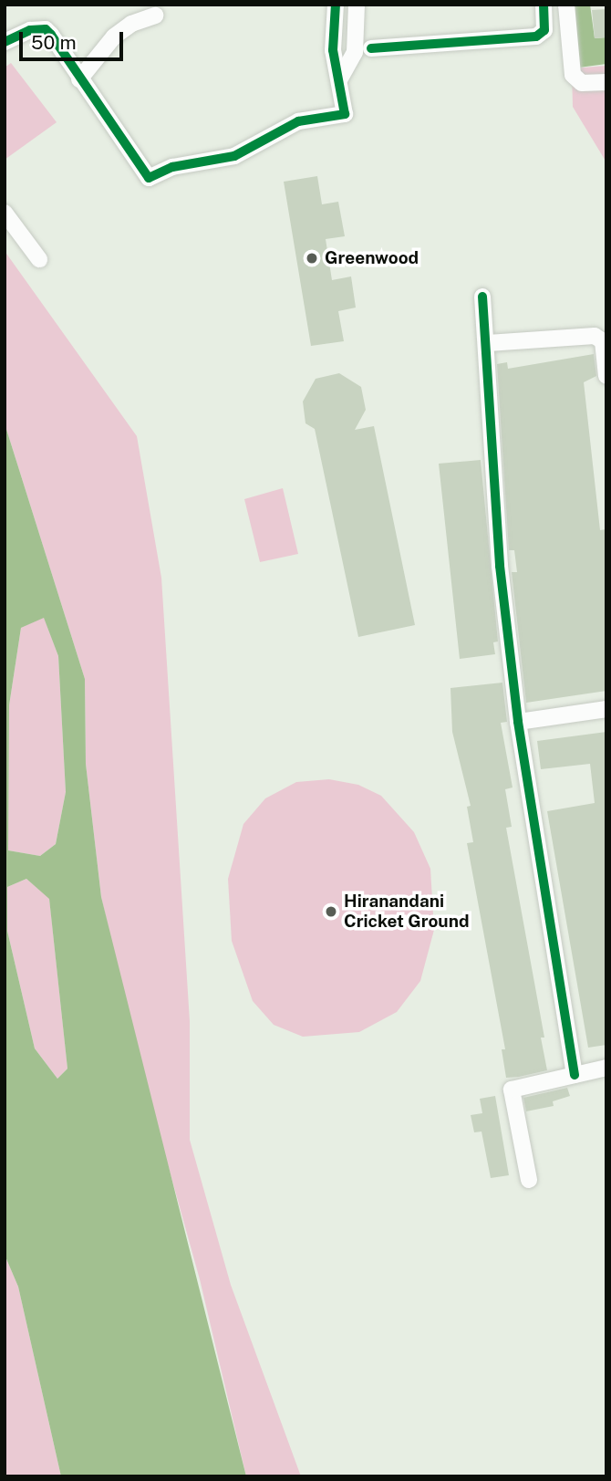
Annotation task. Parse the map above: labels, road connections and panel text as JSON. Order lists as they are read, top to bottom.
{
  "places": ["Greenwood", "Hiranandani Cricket Ground"],
  "scale_bar": "50 m"
}
